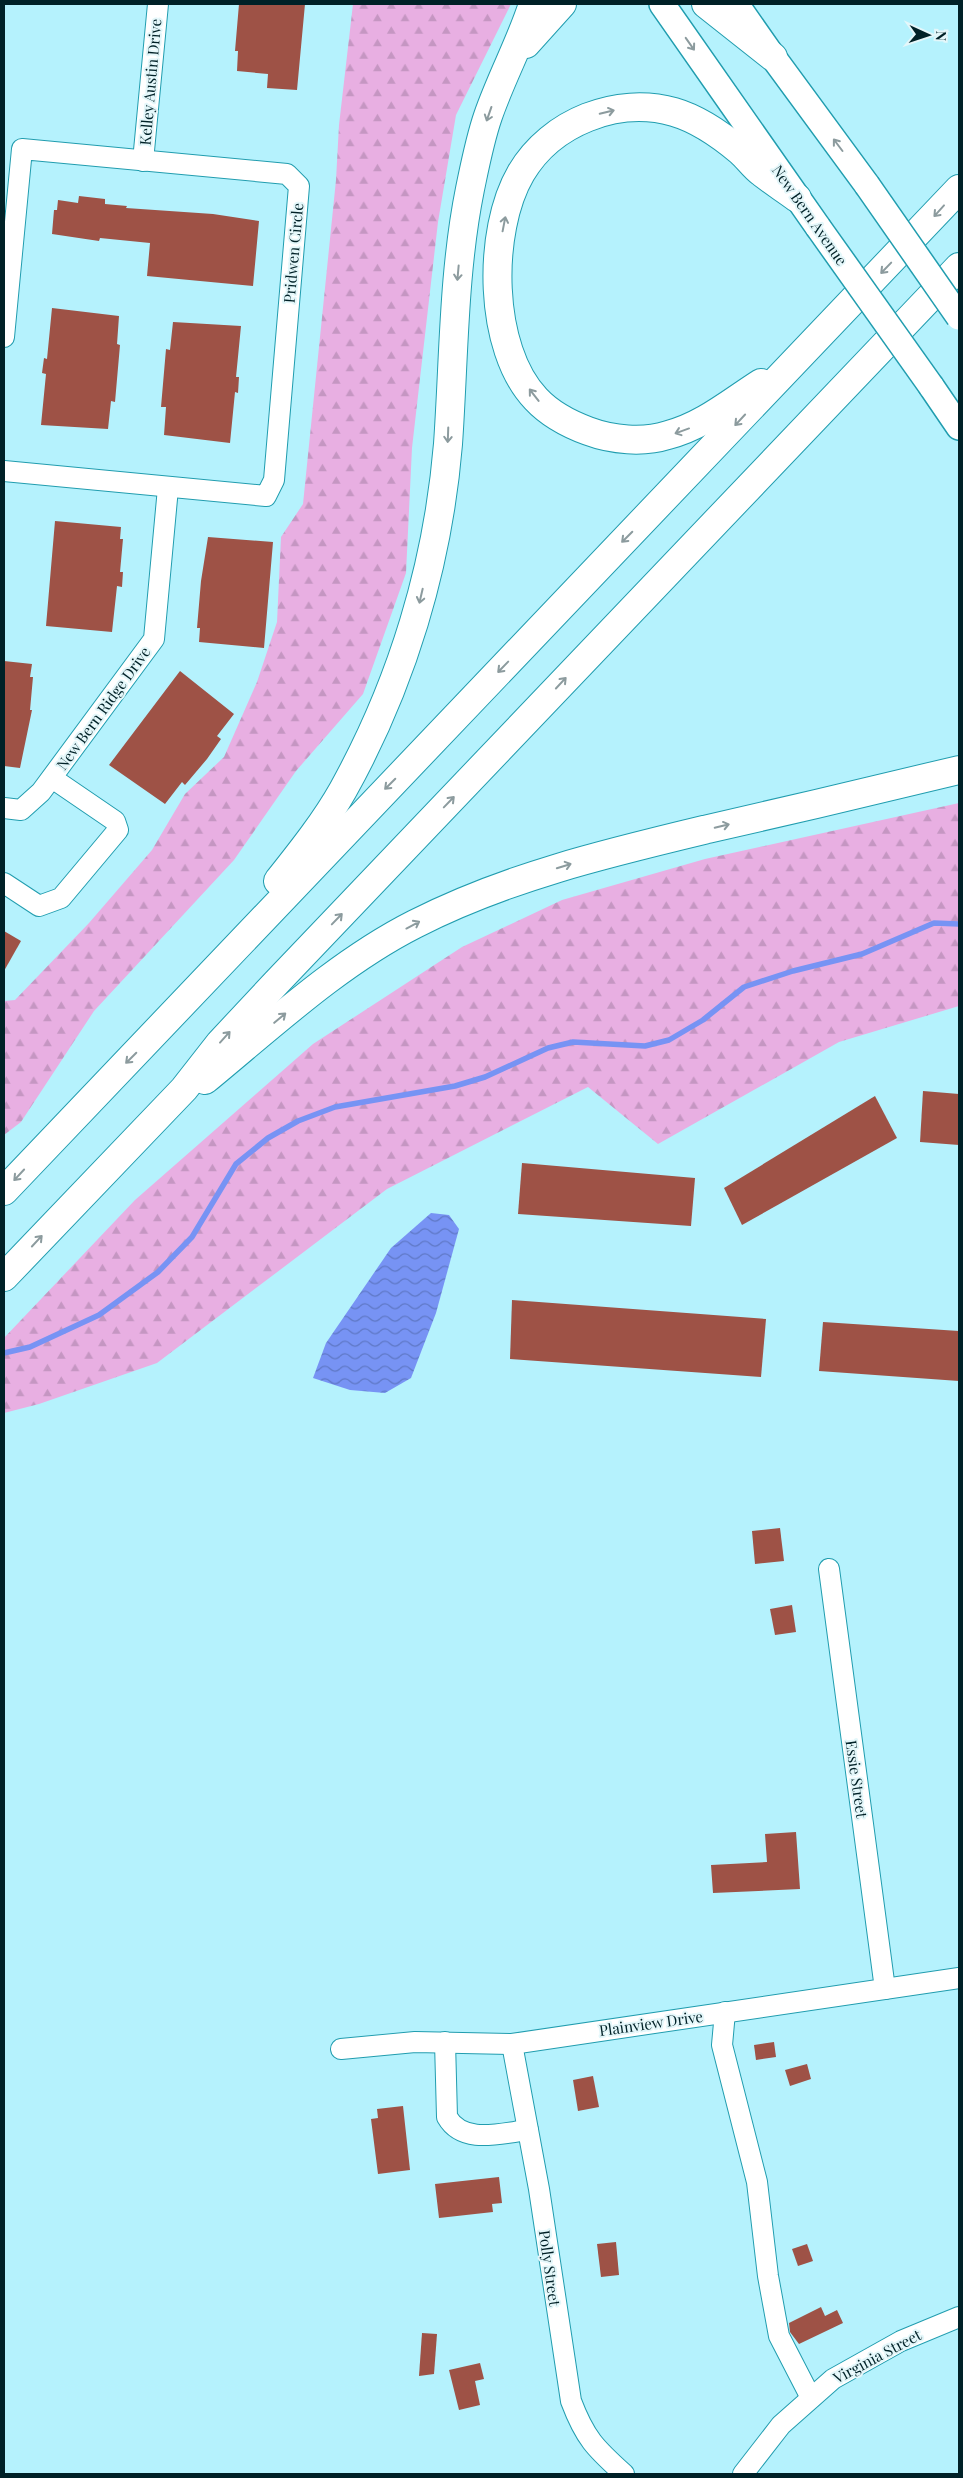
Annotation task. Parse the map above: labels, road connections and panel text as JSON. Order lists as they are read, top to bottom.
{
  "streets": {
    "main road": ["New Bern Avenue"],
    "street": [
      "Kelley Austin Drive",
      "Pridwen Circle",
      "New Bern Ridge Drive",
      "Essie Street",
      "Plainview Drive",
      "Polly Street",
      "Virginia Street"
    ]
  },
  "crossings": [
    ["Kelley Austin Drive", "Pridwen Circle"],
    ["Pridwen Circle", "New Bern Ridge Drive"],
    ["Essie Street", "Plainview Drive"],
    ["Plainview Drive", "Polly Street"]
  ],
  "north": "right"
}
